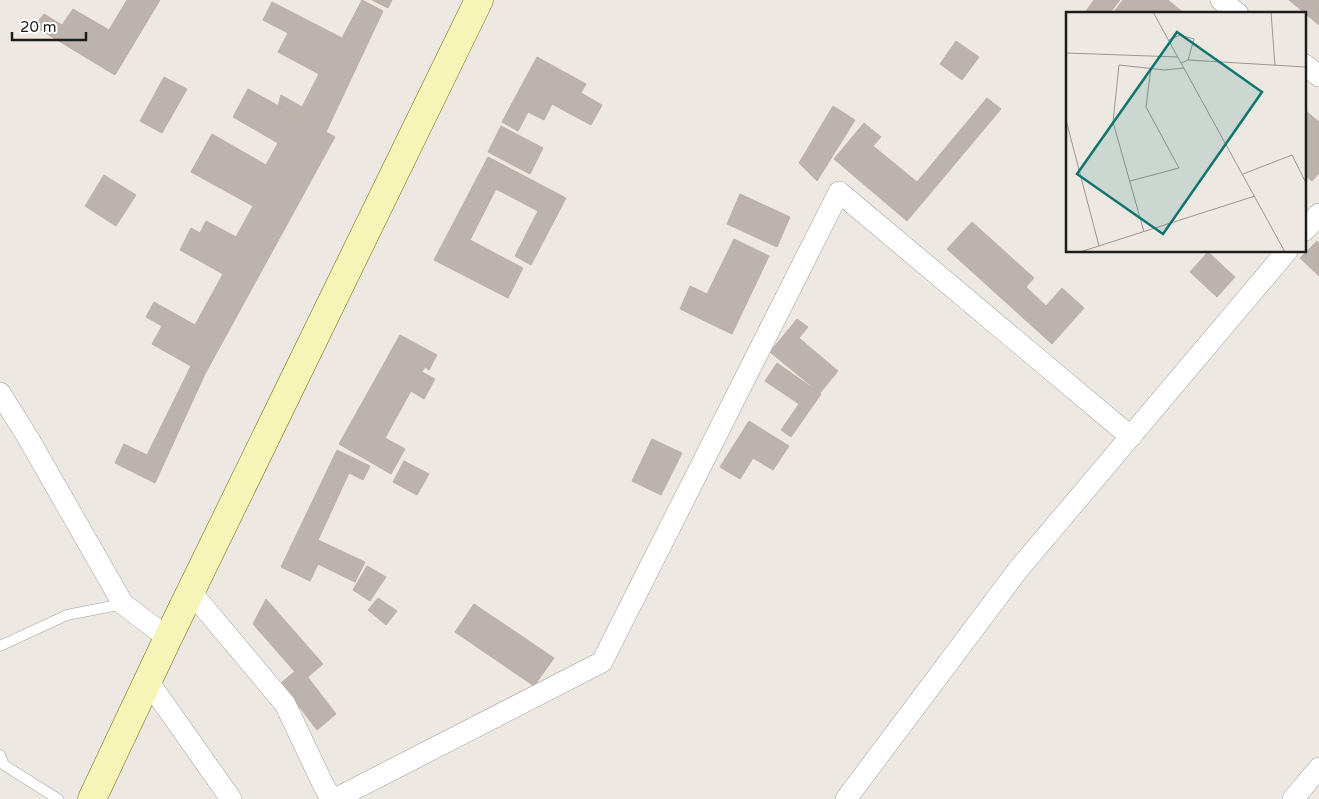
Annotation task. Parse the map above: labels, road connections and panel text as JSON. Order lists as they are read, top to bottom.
{
  "scale_bar": "20 m"
}
